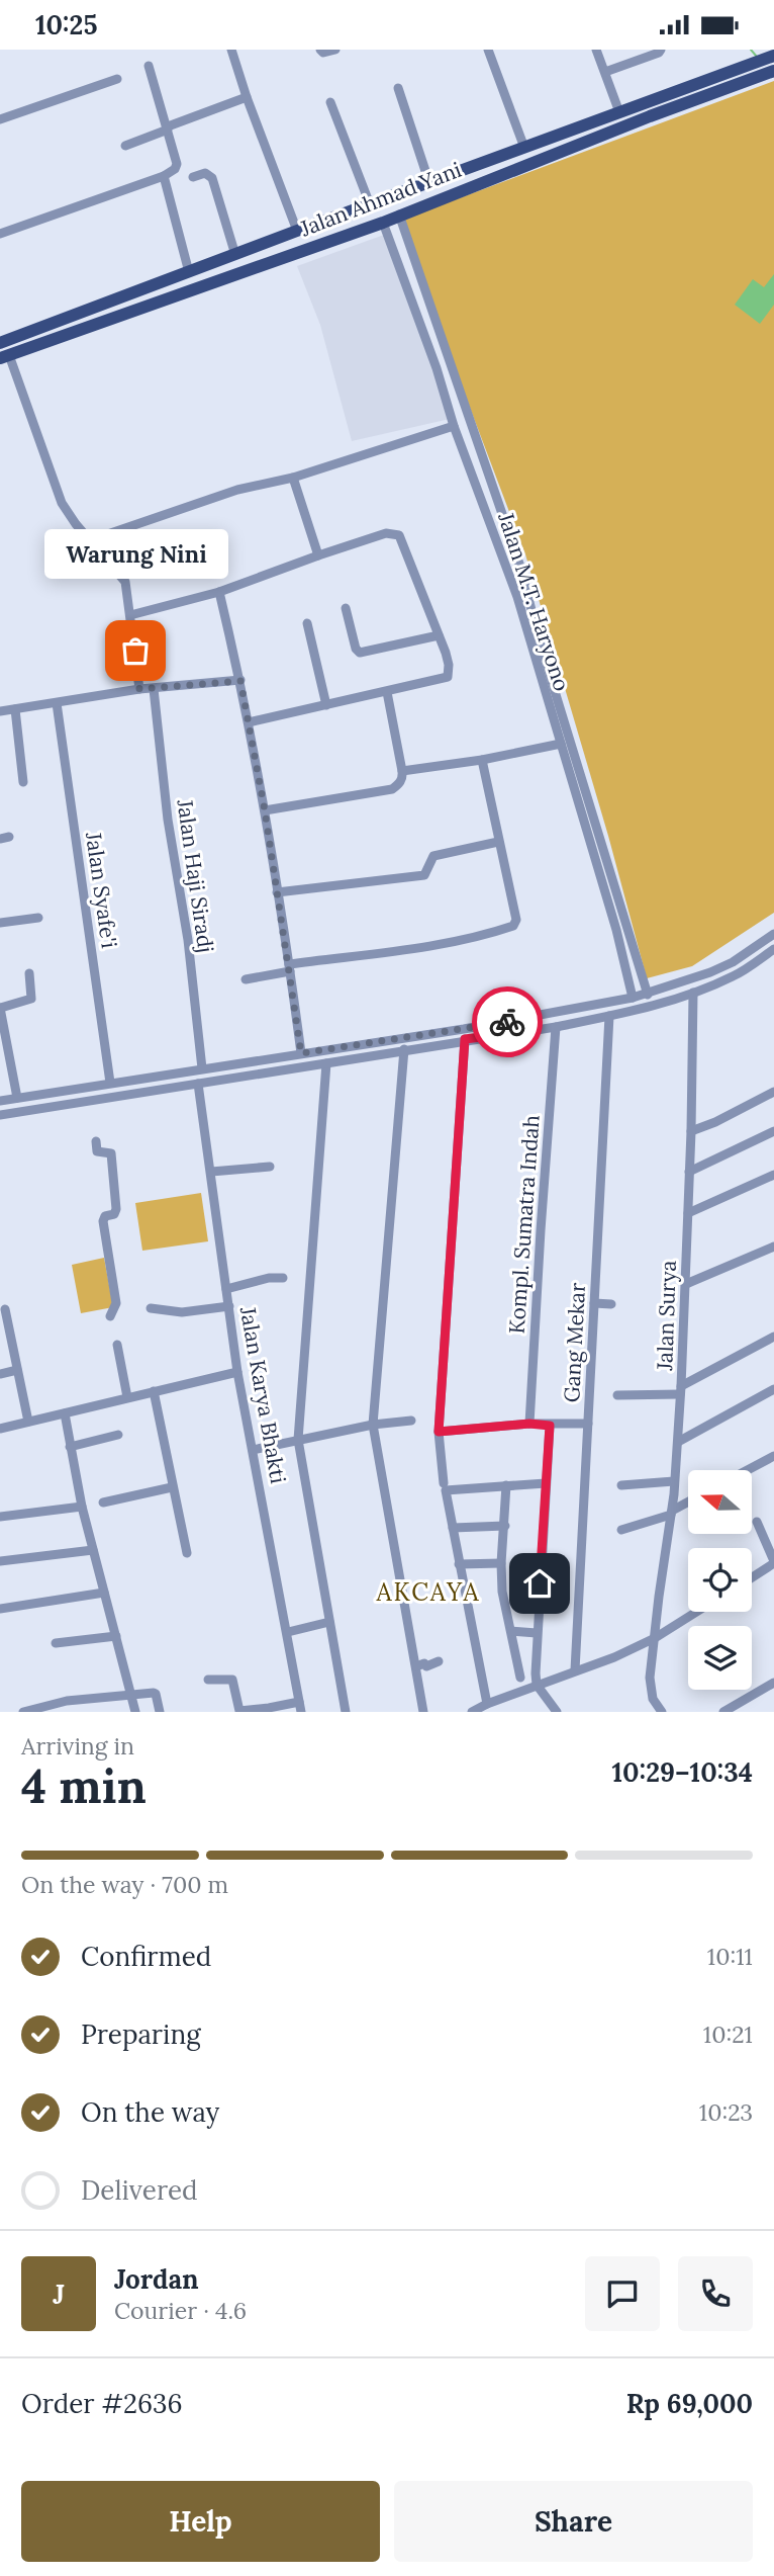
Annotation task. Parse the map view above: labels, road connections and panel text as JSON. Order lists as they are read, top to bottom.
{
  "streets": {
    "main road": ["Jalan Ahmad Yani"],
    "street": [
      "Jalan M.T. Haryono",
      "Jalan Haji Siradj",
      "Jalan Syafe'i",
      "Kompl. Sumatra Indah",
      "Jalan Surya",
      "Gang Mekar",
      "Jalan Karya Bhakti"
    ]
  },
  "crossings": [
    ["Jalan Ahmad Yani", "Jalan M.T. Haryono"]
  ],
  "districts": ["AKCAYA"],
  "places": ["Warung Nini"],
  "north": "left",
  "page": {
    "status": "10:25",
    "bubble": "Warung Nini",
    "heading": ["4 min", "Arriving in", "10:29–10:34"],
    "panel": [
      "Jordan",
      "Courier · 4.6",
      "Order #2636",
      "Rp 69,000"
    ],
    "bar": "On the way · 700 m",
    "list": [
      ["Confirmed", "10:11"],
      ["Preparing", "10:21"],
      ["On the way", "10:23"],
      "Delivered"
    ],
    "round": "J",
    "buttons": ["Help", "Share"]
  }
}
